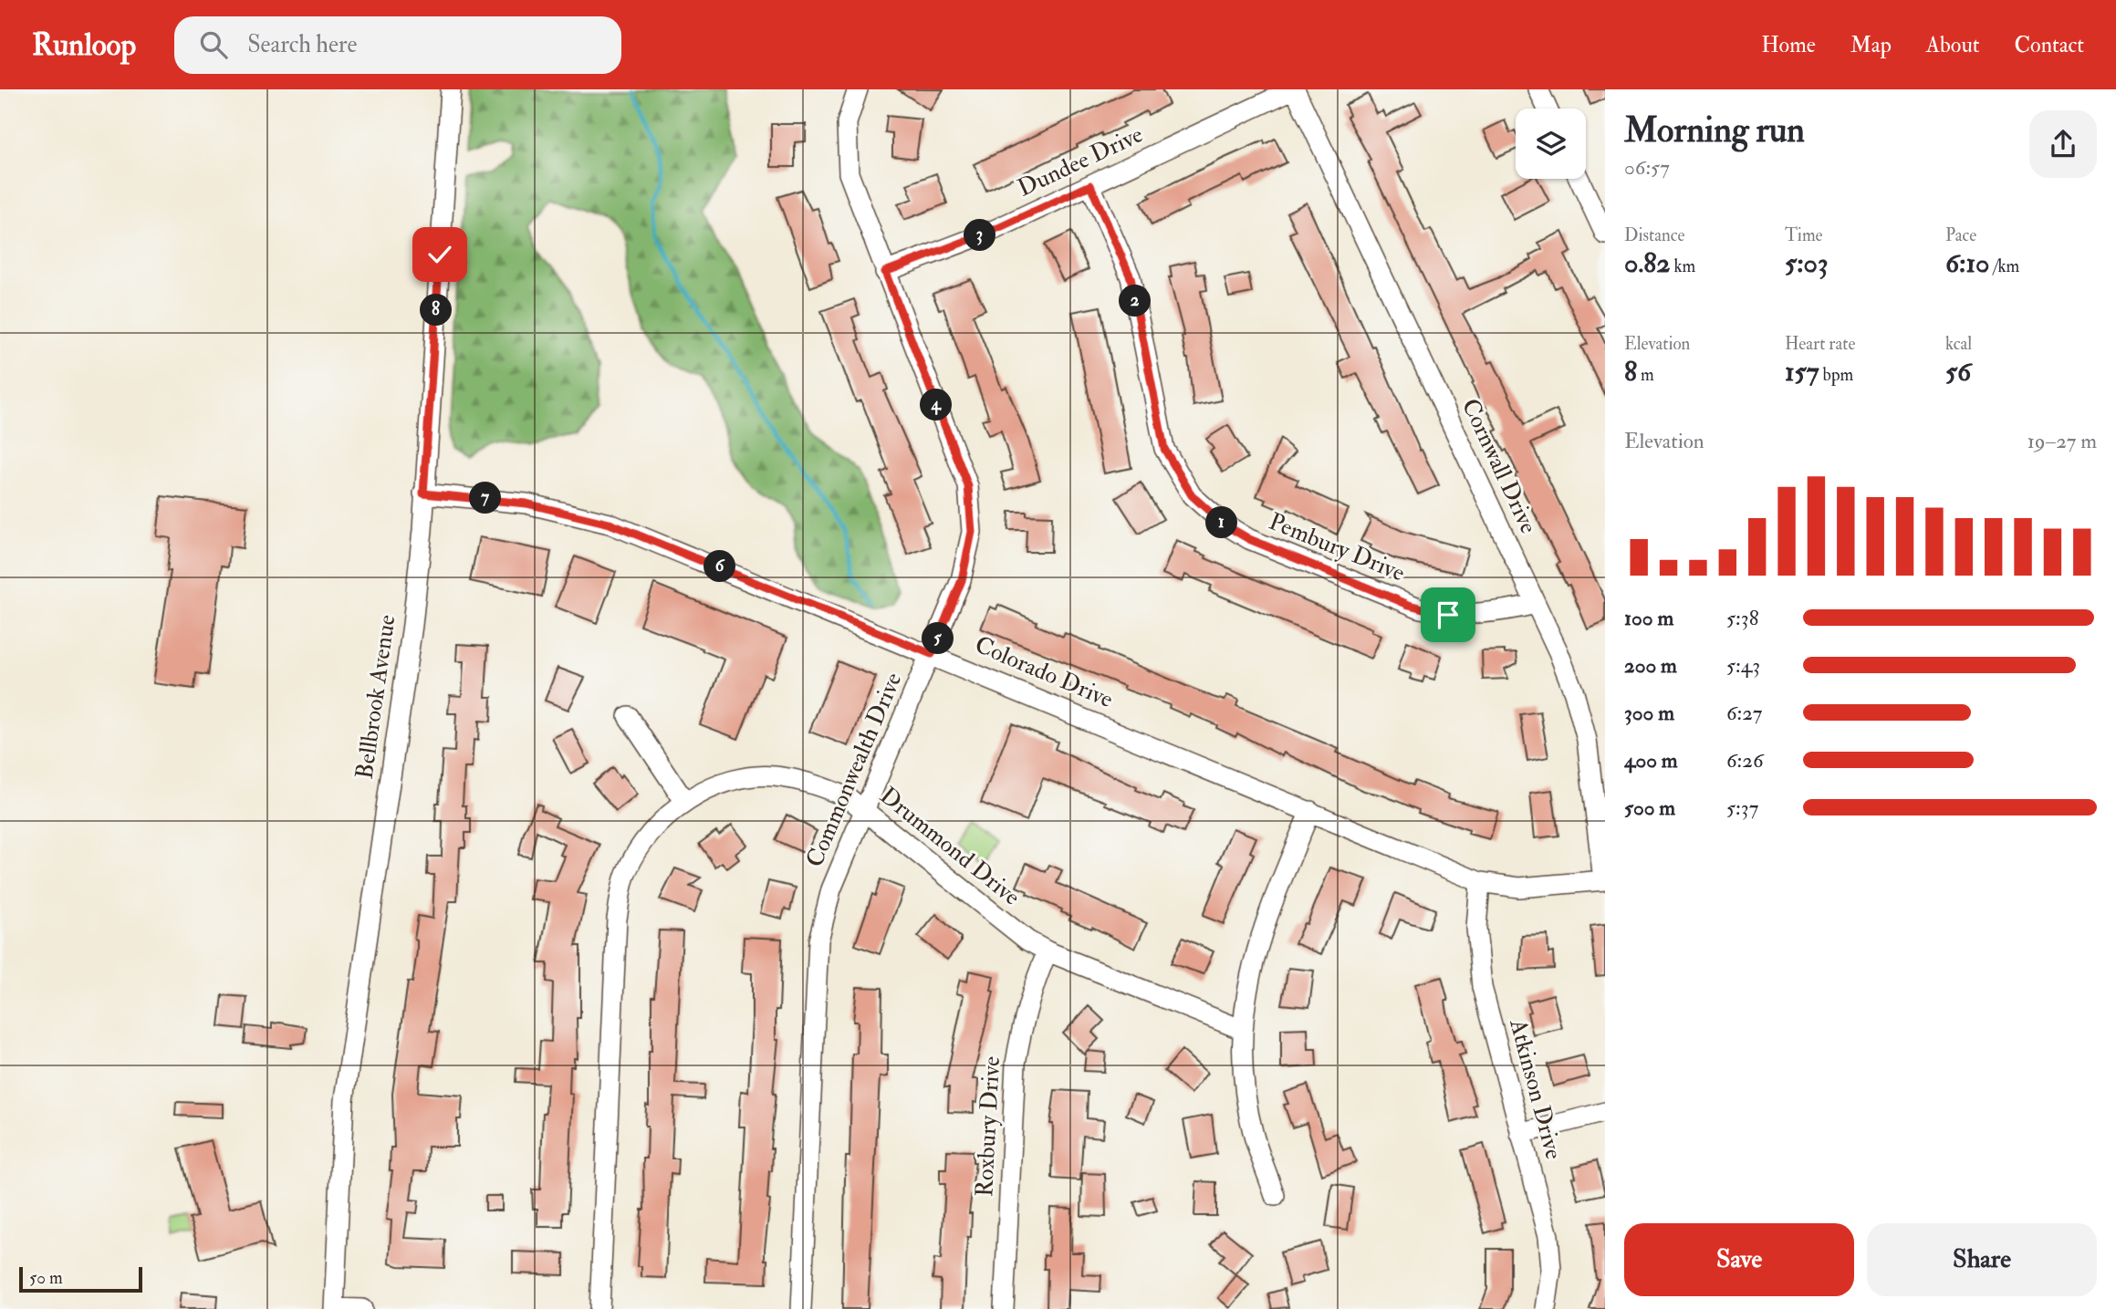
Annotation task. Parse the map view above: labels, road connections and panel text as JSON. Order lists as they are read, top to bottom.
{
  "streets": {
    "street": [
      "Dundee Drive",
      "Cornwall Drive",
      "Pembury Drive",
      "Colorado Drive",
      "Bellbrook Avenue",
      "Commonwealth Drive",
      "Drummond Drive",
      "Atkinson Drive",
      "Roxbury Drive"
    ]
  },
  "crossings": [
    ["Dundee Drive", "Cornwall Drive"],
    ["Dundee Drive", "Pembury Drive"],
    ["Dundee Drive", "Commonwealth Drive"],
    ["Cornwall Drive", "Pembury Drive"],
    ["Cornwall Drive", "Colorado Drive"],
    ["Colorado Drive", "Bellbrook Avenue"],
    ["Colorado Drive", "Commonwealth Drive"],
    ["Colorado Drive", "Atkinson Drive"],
    ["Commonwealth Drive", "Drummond Drive"],
    ["Drummond Drive", "Roxbury Drive"]
  ],
  "scale_bar": "50 m",
  "page": {
    "header": "Runloop",
    "search": "Search here",
    "nav": [
      "Home",
      "Map",
      "About",
      "Contact"
    ],
    "heading": ["Morning run", "06:57"],
    "stats": [
      ["Distance", "0.82 km"],
      ["Time", "5:03"],
      ["Pace", "6:10 /km"],
      ["Elevation", "8 m"],
      ["Heart rate", "157 bpm"],
      ["kcal", "56"]
    ],
    "pins": [
      "3",
      "2",
      "8",
      "4",
      "7",
      "1",
      "6",
      "5"
    ],
    "chart": ["Elevation", "19–27 m"],
    "list": [
      {
        "name": "100 m",
        "note": "5:38"
      },
      {
        "name": "200 m",
        "note": "5:43"
      },
      {
        "name": "300 m",
        "note": "6:27"
      },
      {
        "name": "400 m",
        "note": "6:26"
      },
      {
        "name": "500 m",
        "note": "5:37"
      }
    ],
    "buttons": ["Save", "Share"],
    "scale": "50 m"
  }
}
